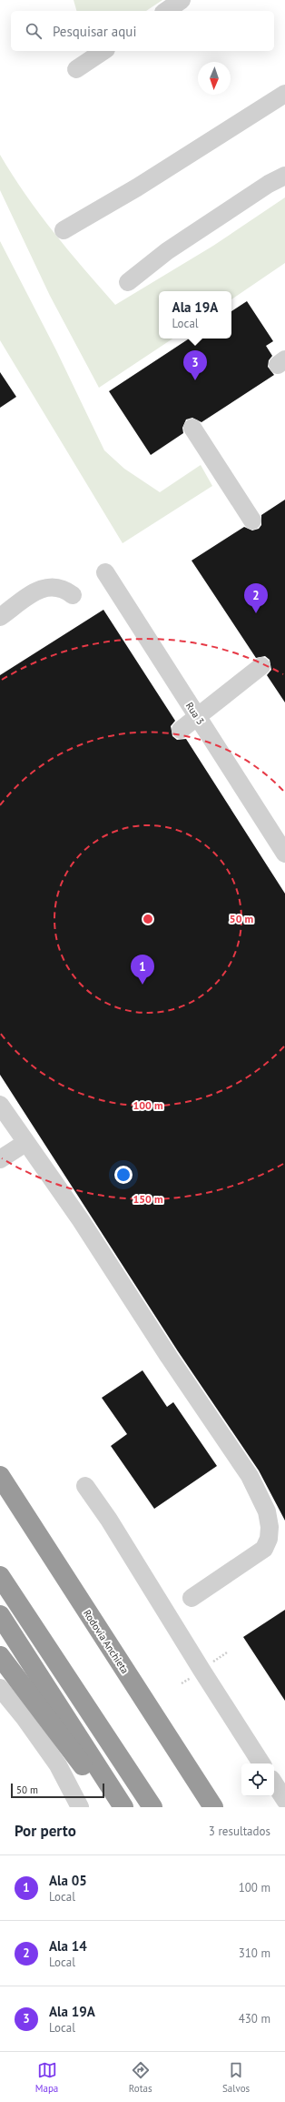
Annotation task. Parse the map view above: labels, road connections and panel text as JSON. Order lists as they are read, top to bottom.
{
  "streets": {
    "highway": ["Rodovia Anchieta"],
    "lane": ["Rua 3"]
  },
  "scale_bar": "50 m",
  "north": "bottom",
  "page": {
    "search": "Pesquisar aqui",
    "popup": ["Ala 19A", "Local"],
    "pins": ["3", "2", "1"],
    "scale": "50 m",
    "heading": ["Por perto", "3 resultados"],
    "list": [
      {
        "mark": "1",
        "name": "Ala 05",
        "note": "Local",
        "value": "100 m"
      },
      {
        "mark": "2",
        "name": "Ala 14",
        "note": "Local",
        "value": "310 m"
      },
      {
        "mark": "3",
        "name": "Ala 19A",
        "note": "Local",
        "value": "430 m"
      }
    ],
    "nav": ["Mapa", "Rotas", "Salvos"]
  },
  "rings": ["50 m", "100 m", "150 m"]
}
